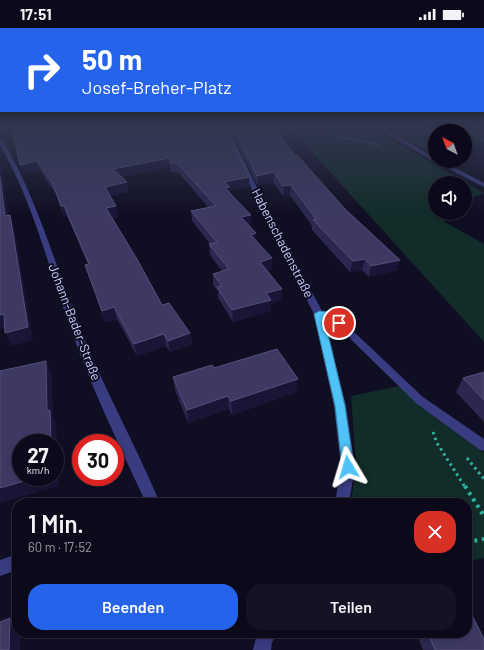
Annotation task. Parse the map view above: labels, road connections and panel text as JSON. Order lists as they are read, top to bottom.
{
  "streets": {
    "street": ["Habenschadenstraße", "Johann-Bader-Straße"]
  },
  "north": "top left",
  "page": {
    "status": "17:51",
    "turn": ["50 m", "Josef-Breher-Platz"],
    "speed": "27 km/h",
    "limit": "30",
    "heading": ["1 Min.", "60 m · 17:52"],
    "buttons": ["Beenden", "Teilen"]
  }
}
